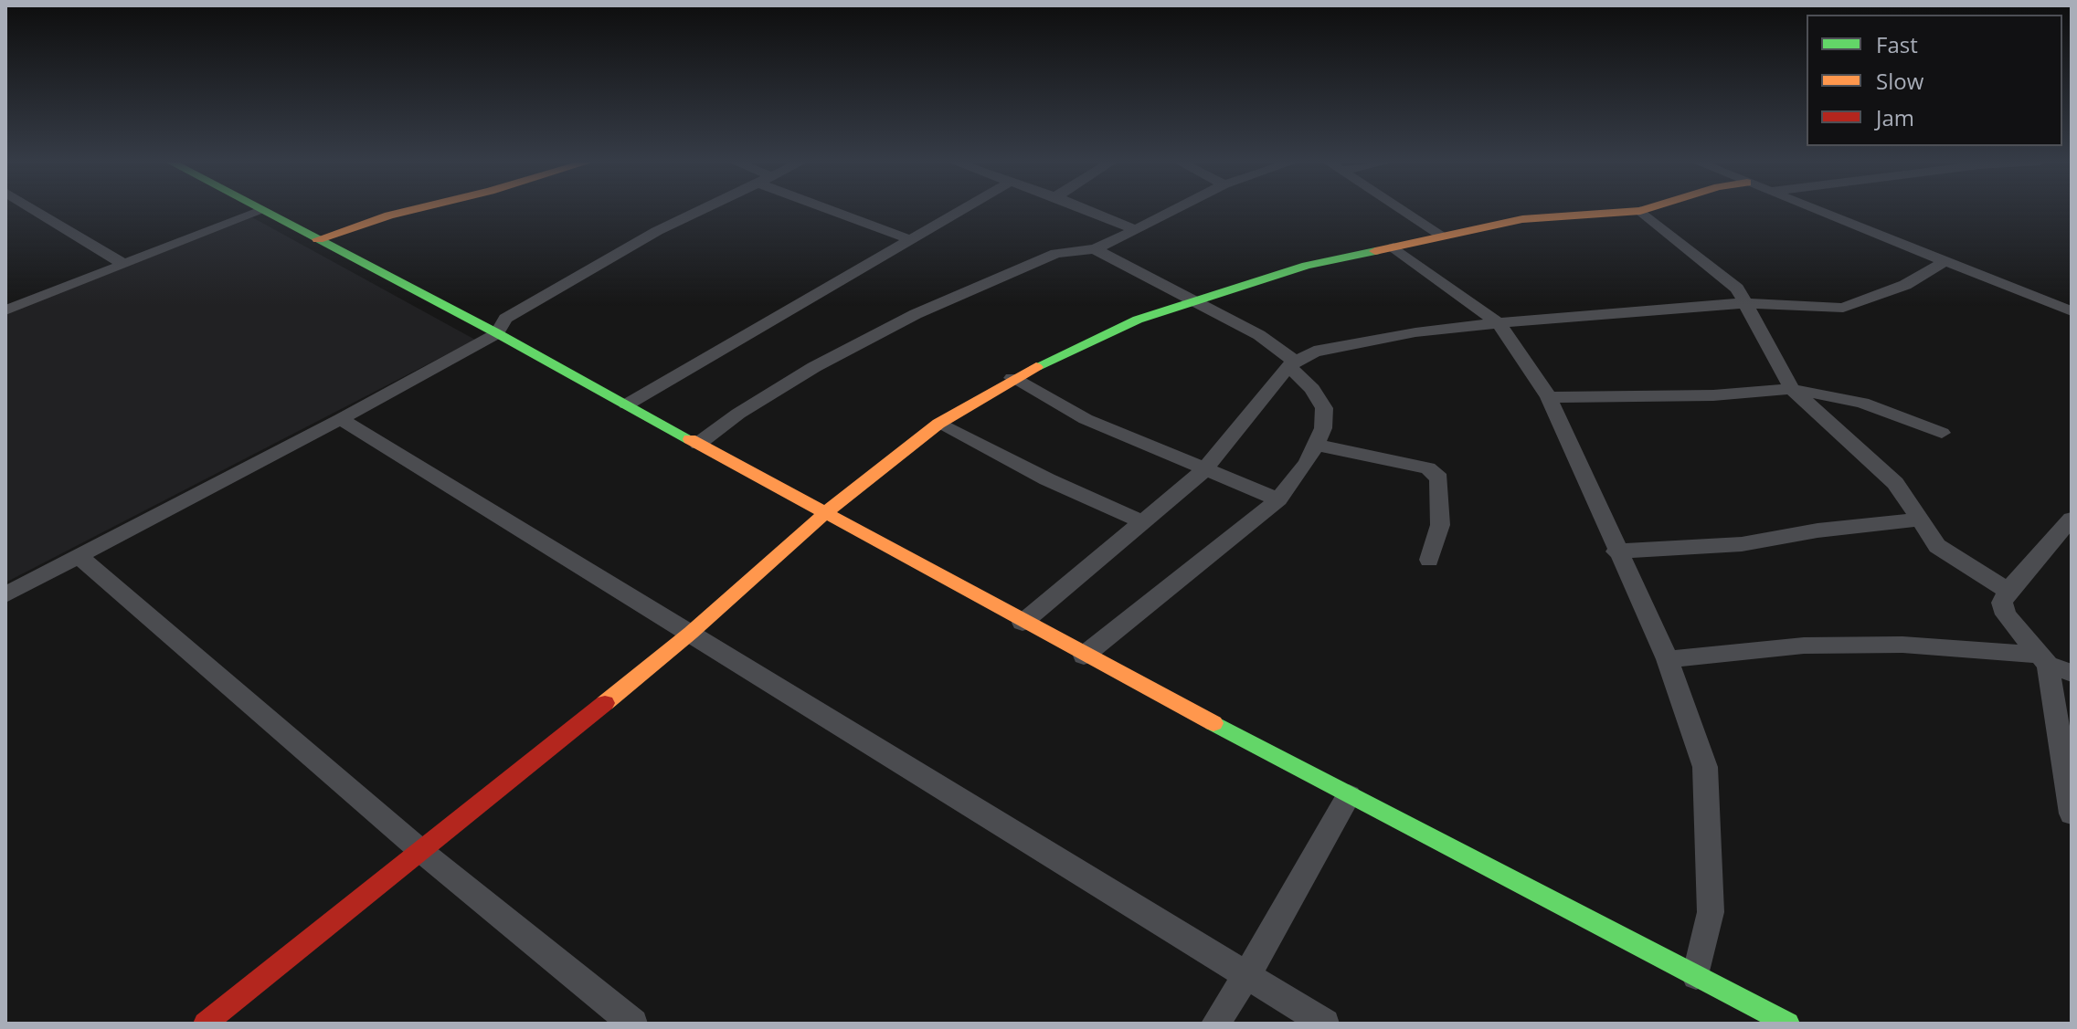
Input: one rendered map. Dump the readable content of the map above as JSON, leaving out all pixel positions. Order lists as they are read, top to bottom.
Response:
{
  "legend": ["Fast", "Slow", "Jam"]
}
